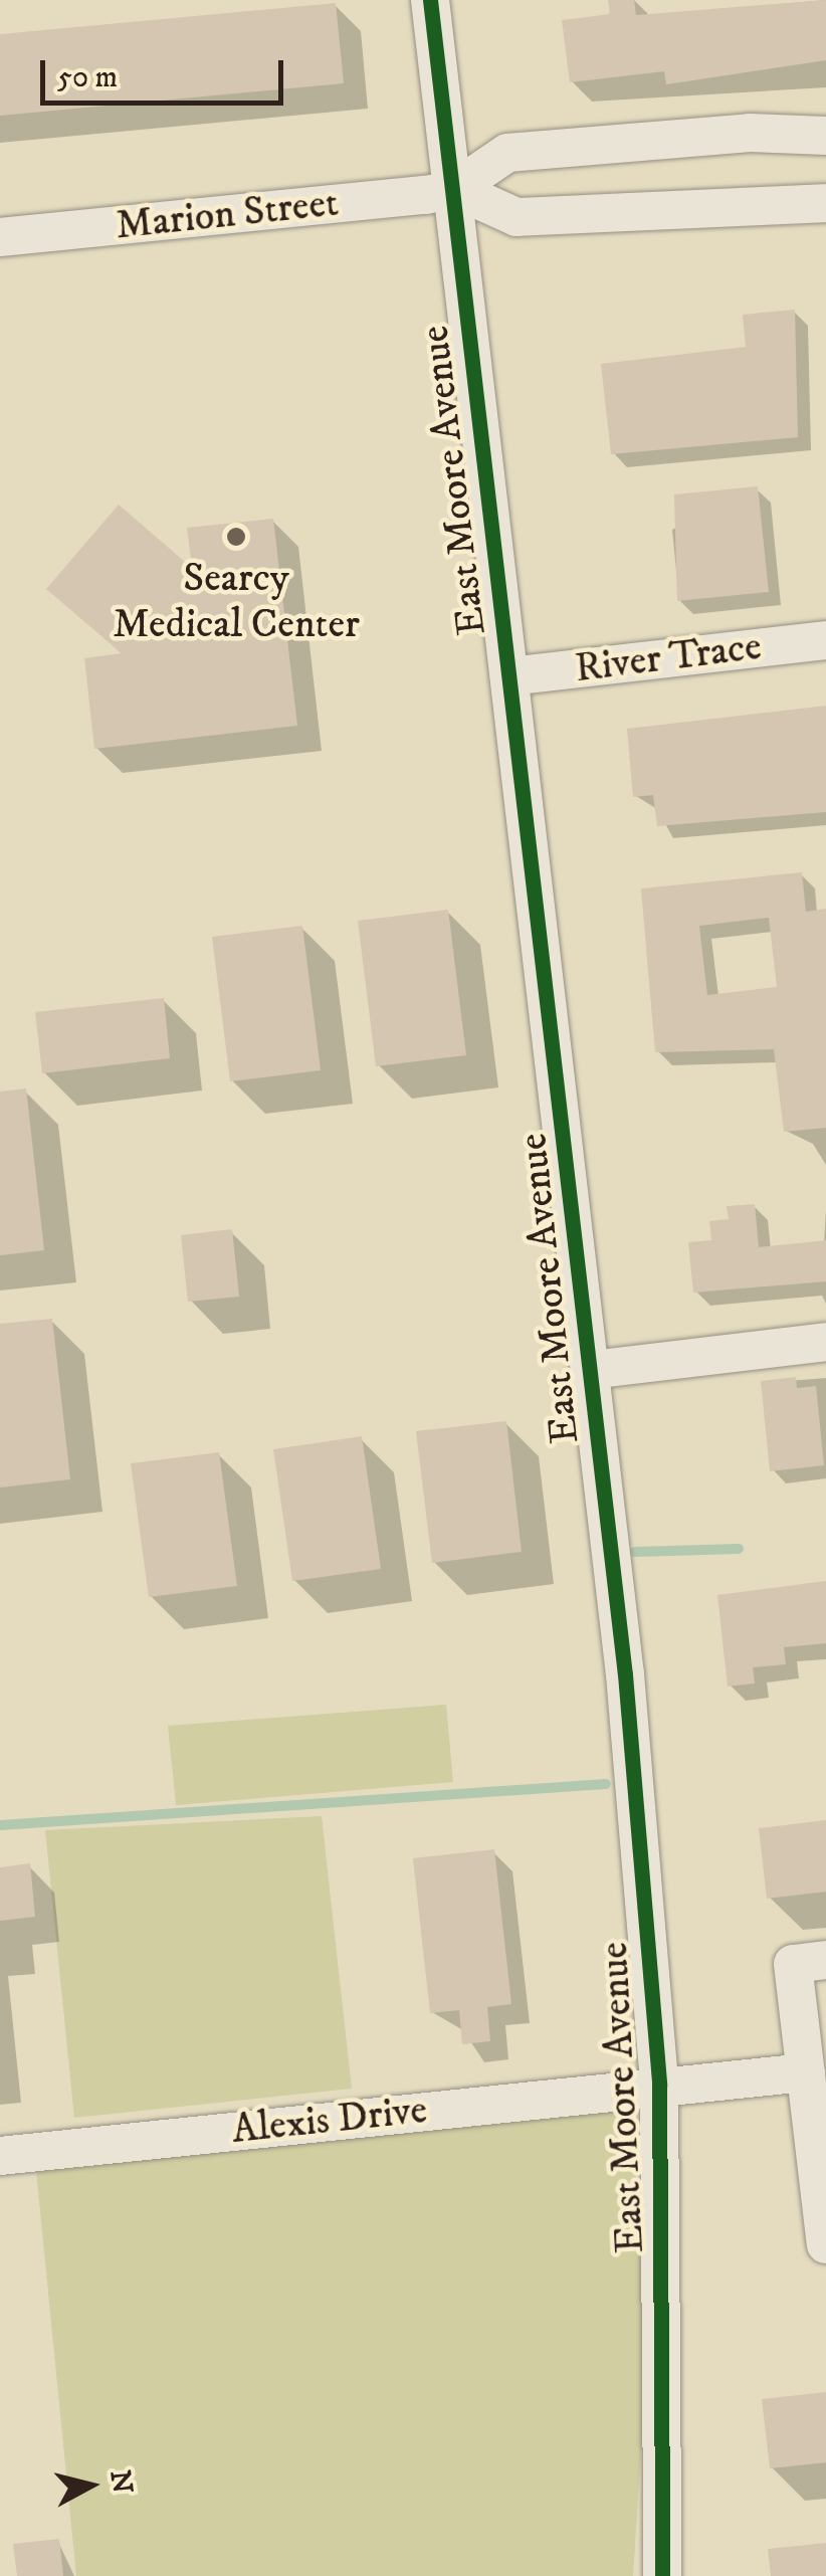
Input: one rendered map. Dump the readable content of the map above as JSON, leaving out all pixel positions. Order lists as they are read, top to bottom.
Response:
{
  "streets": {
    "street": [
      "Marion Street",
      "East Moore Avenue",
      "River Trace",
      "Alexis Drive"
    ]
  },
  "crossings": [
    ["Marion Street", "East Moore Avenue"],
    ["East Moore Avenue", "River Trace"],
    ["East Moore Avenue", "Alexis Drive"]
  ],
  "places": ["Searcy Medical Center"],
  "scale_bar": "50 m",
  "north": "right"
}
